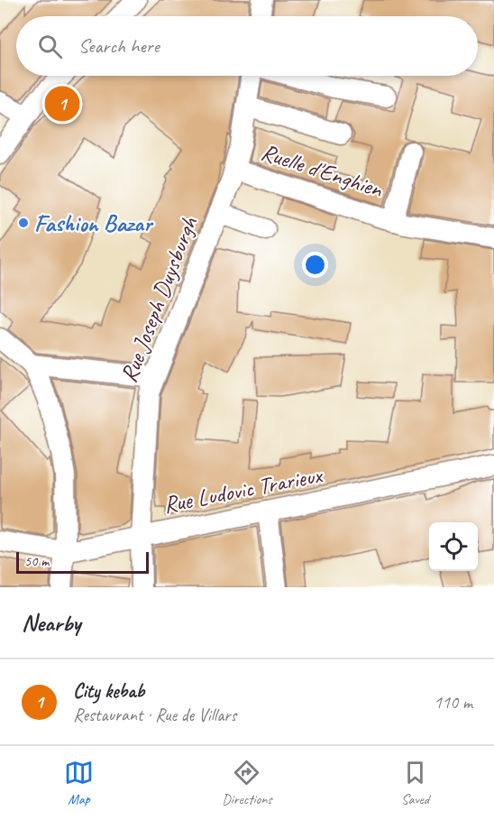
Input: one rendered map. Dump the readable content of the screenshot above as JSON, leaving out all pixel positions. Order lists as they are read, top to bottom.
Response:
{
  "streets": {
    "street": ["Ruelle d'Enghien", "Rue Joseph Duysburgh", "Rue Ludovic Trarieux"]
  },
  "crossings": [
    ["Ruelle d'Enghien", "Rue Joseph Duysburgh"],
    ["Rue Joseph Duysburgh", "Rue Ludovic Trarieux"]
  ],
  "places": ["Fashion Bazar"],
  "scale_bar": "50 m",
  "page": {
    "search": "Search here",
    "pins": "1",
    "scale": "50 m",
    "heading": "Nearby",
    "list": [
      {
        "mark": "1",
        "name": "City kebab",
        "note": "Restaurant · Rue de Villars",
        "value": "110 m"
      }
    ],
    "nav": ["Map", "Directions", "Saved"]
  }
}
